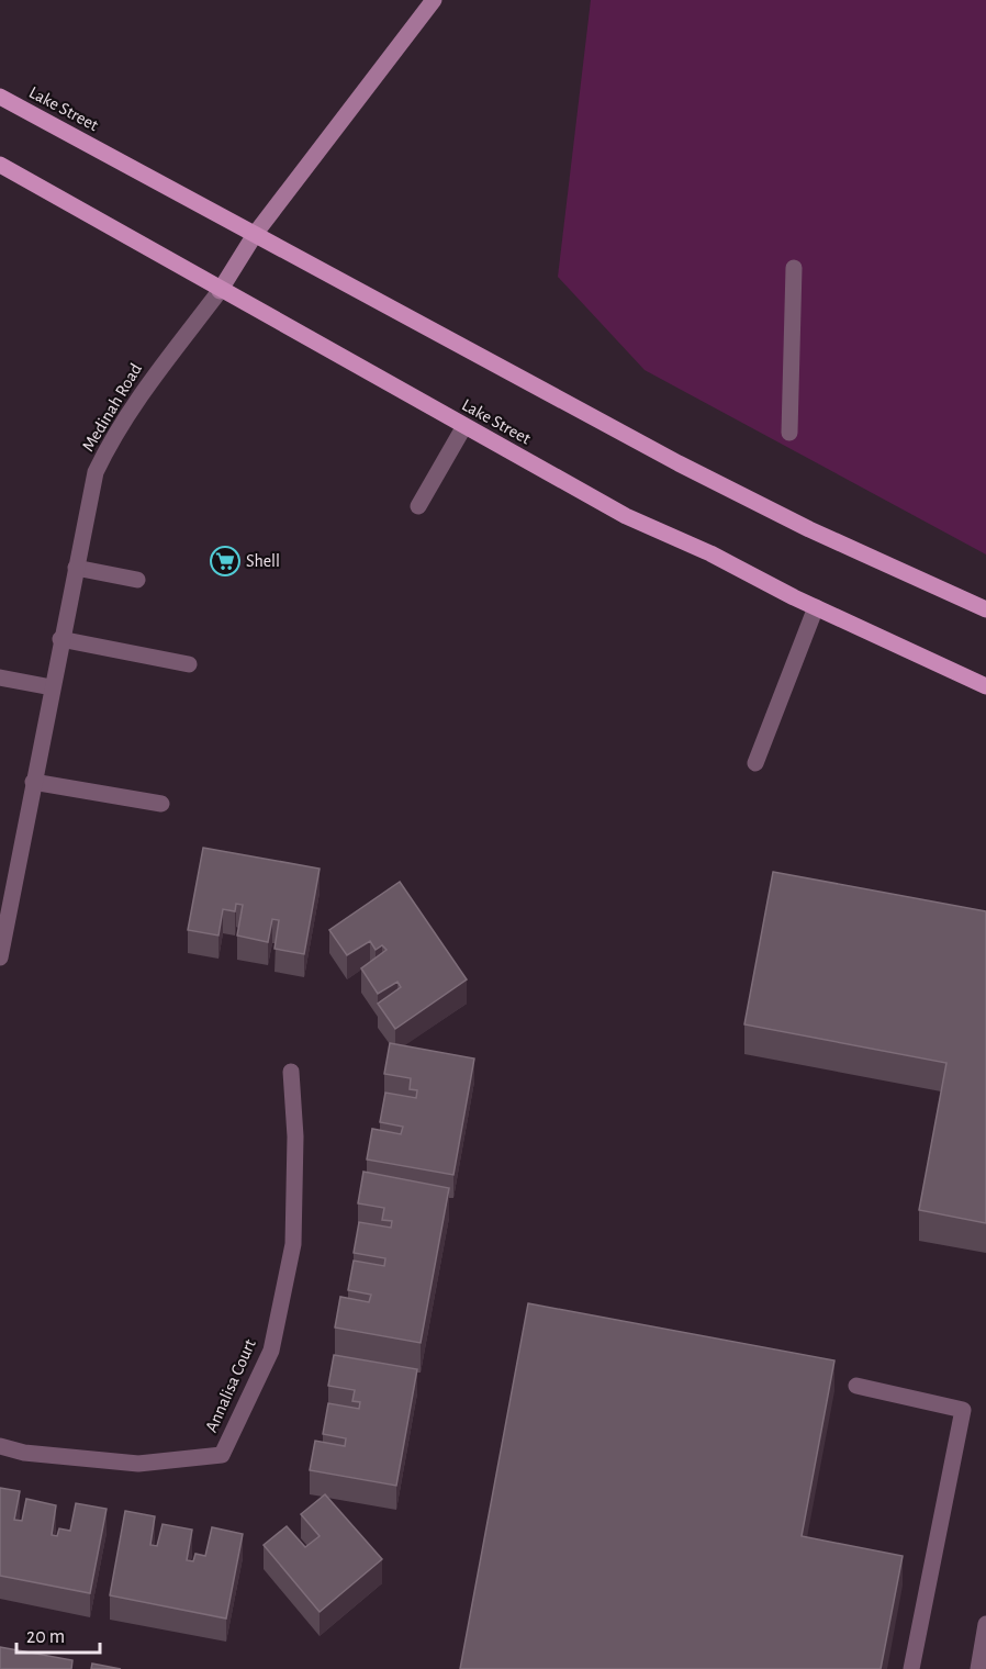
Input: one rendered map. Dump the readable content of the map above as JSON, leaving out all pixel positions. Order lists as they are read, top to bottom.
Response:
{
  "streets": {
    "main road": ["Lake Street", "Medinah Road"],
    "street": ["Annalisa Court"]
  },
  "crossings": [
    ["Lake Street", "Medinah Road"]
  ],
  "places": {
    "supermarket": ["Shell"]
  },
  "scale_bar": "20 m"
}
